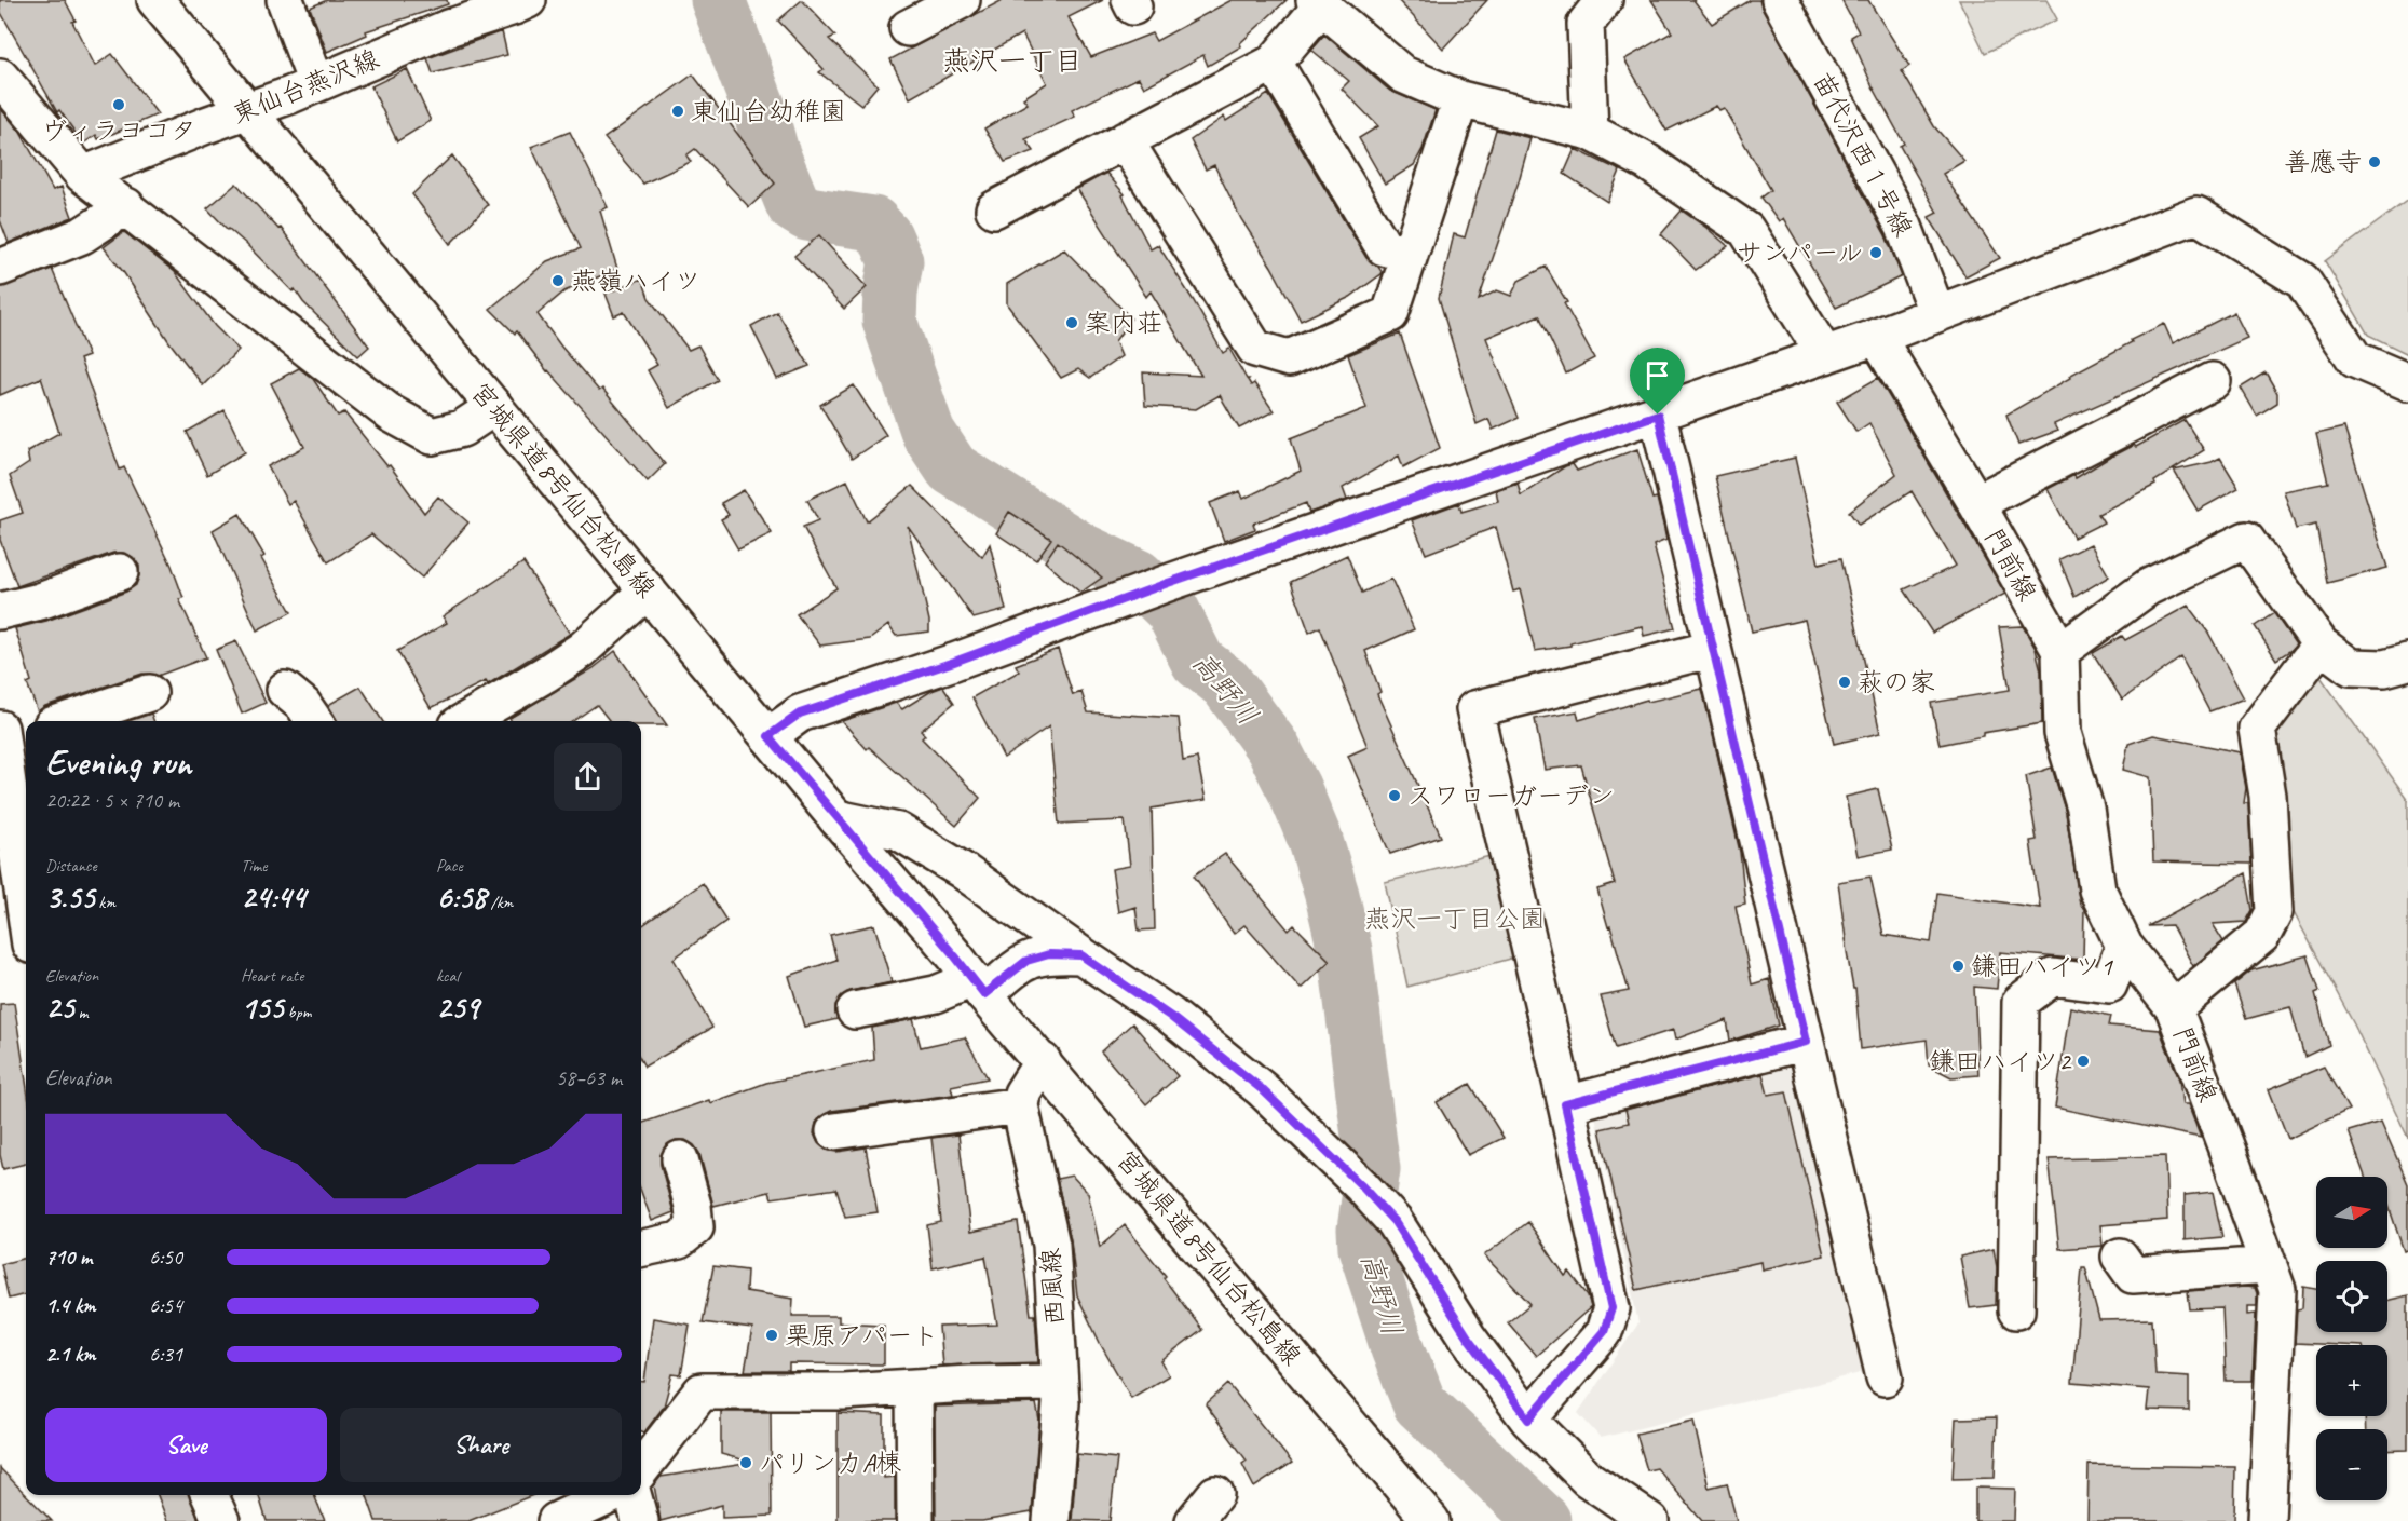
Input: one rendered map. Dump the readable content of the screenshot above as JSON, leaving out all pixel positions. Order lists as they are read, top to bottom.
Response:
{
  "streets": {
    "street": [
      "東仙台燕沢線",
      "苗代沢西１号線",
      "宮城県道8号仙台松島線",
      "門前線",
      "西風線"
    ]
  },
  "crossings": [
    ["東仙台燕沢線", "宮城県道8号仙台松島線"]
  ],
  "districts": ["燕沢一丁目"],
  "water": ["高野川"],
  "parks": ["燕沢一丁目公園"],
  "places": [
    "ヴィラヨコタ",
    "東仙台幼稚園",
    "善應寺",
    "サンパール",
    "燕嶺ハイツ",
    "案内荘",
    "萩の家",
    "スワローガーデン",
    "鎌田ハイツ1",
    "鎌田ハイツ2",
    "栗原アパート",
    "パリンカA棟"
  ],
  "north": "right",
  "page": {
    "heading": ["Evening run", "20:22 · 5 × 710 m"],
    "stats": [
      ["Distance", "3.55 km"],
      ["Time", "24:44"],
      ["Pace", "6:58 /km"],
      ["Elevation", "25 m"],
      ["Heart rate", "155 bpm"],
      ["kcal", "259"]
    ],
    "chart": ["Elevation", "58–63 m"],
    "map_buttons": ["+", "−"],
    "list": [
      {
        "name": "710 m",
        "note": "6:50"
      },
      {
        "name": "1.4 km",
        "note": "6:54"
      },
      {
        "name": "2.1 km",
        "note": "6:31"
      }
    ],
    "buttons": ["Save", "Share"]
  }
}
